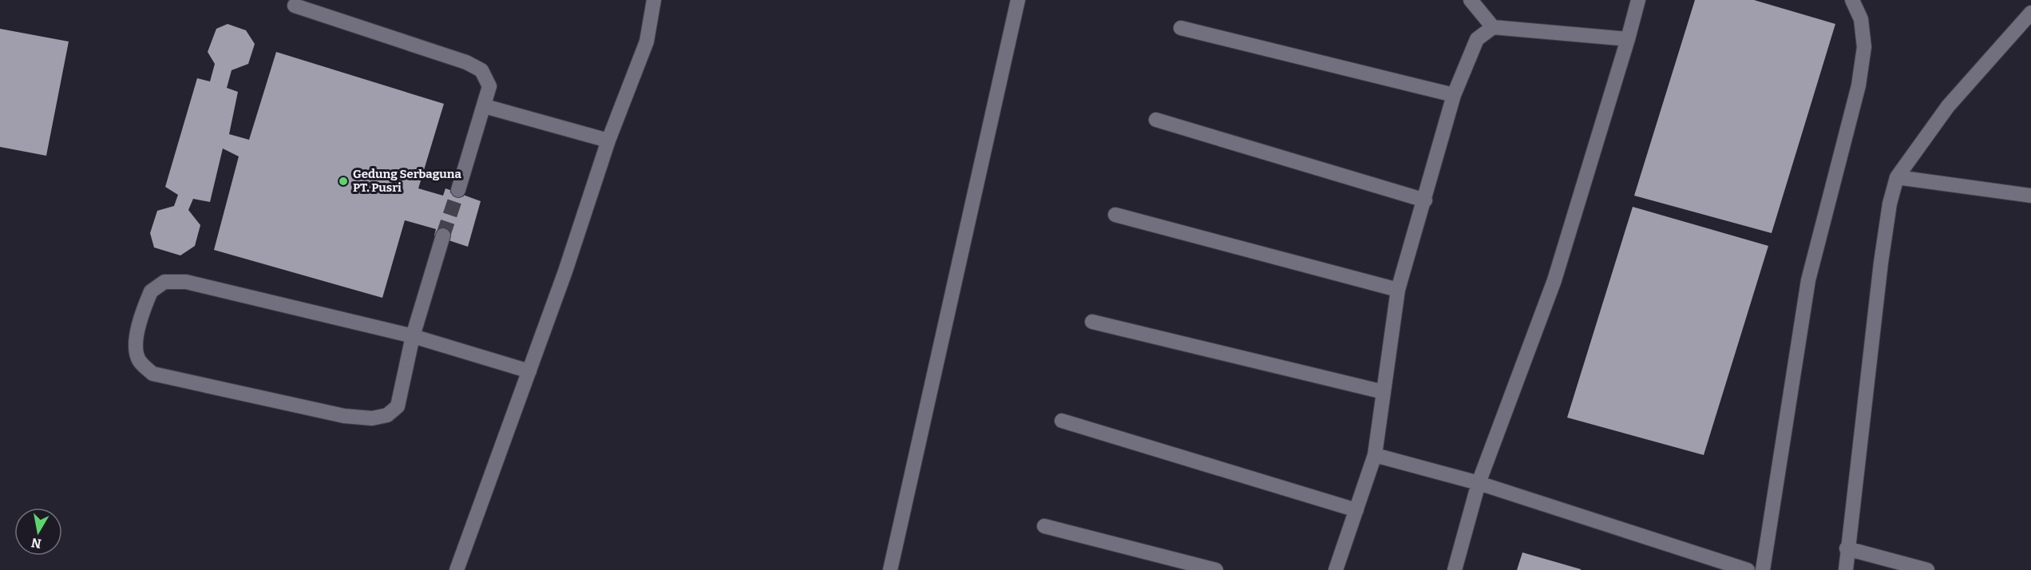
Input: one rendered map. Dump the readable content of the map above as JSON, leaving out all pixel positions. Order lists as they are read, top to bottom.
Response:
{
  "places": ["Gedung Serbaguna PT. Pusri"],
  "north": "bottom"
}
